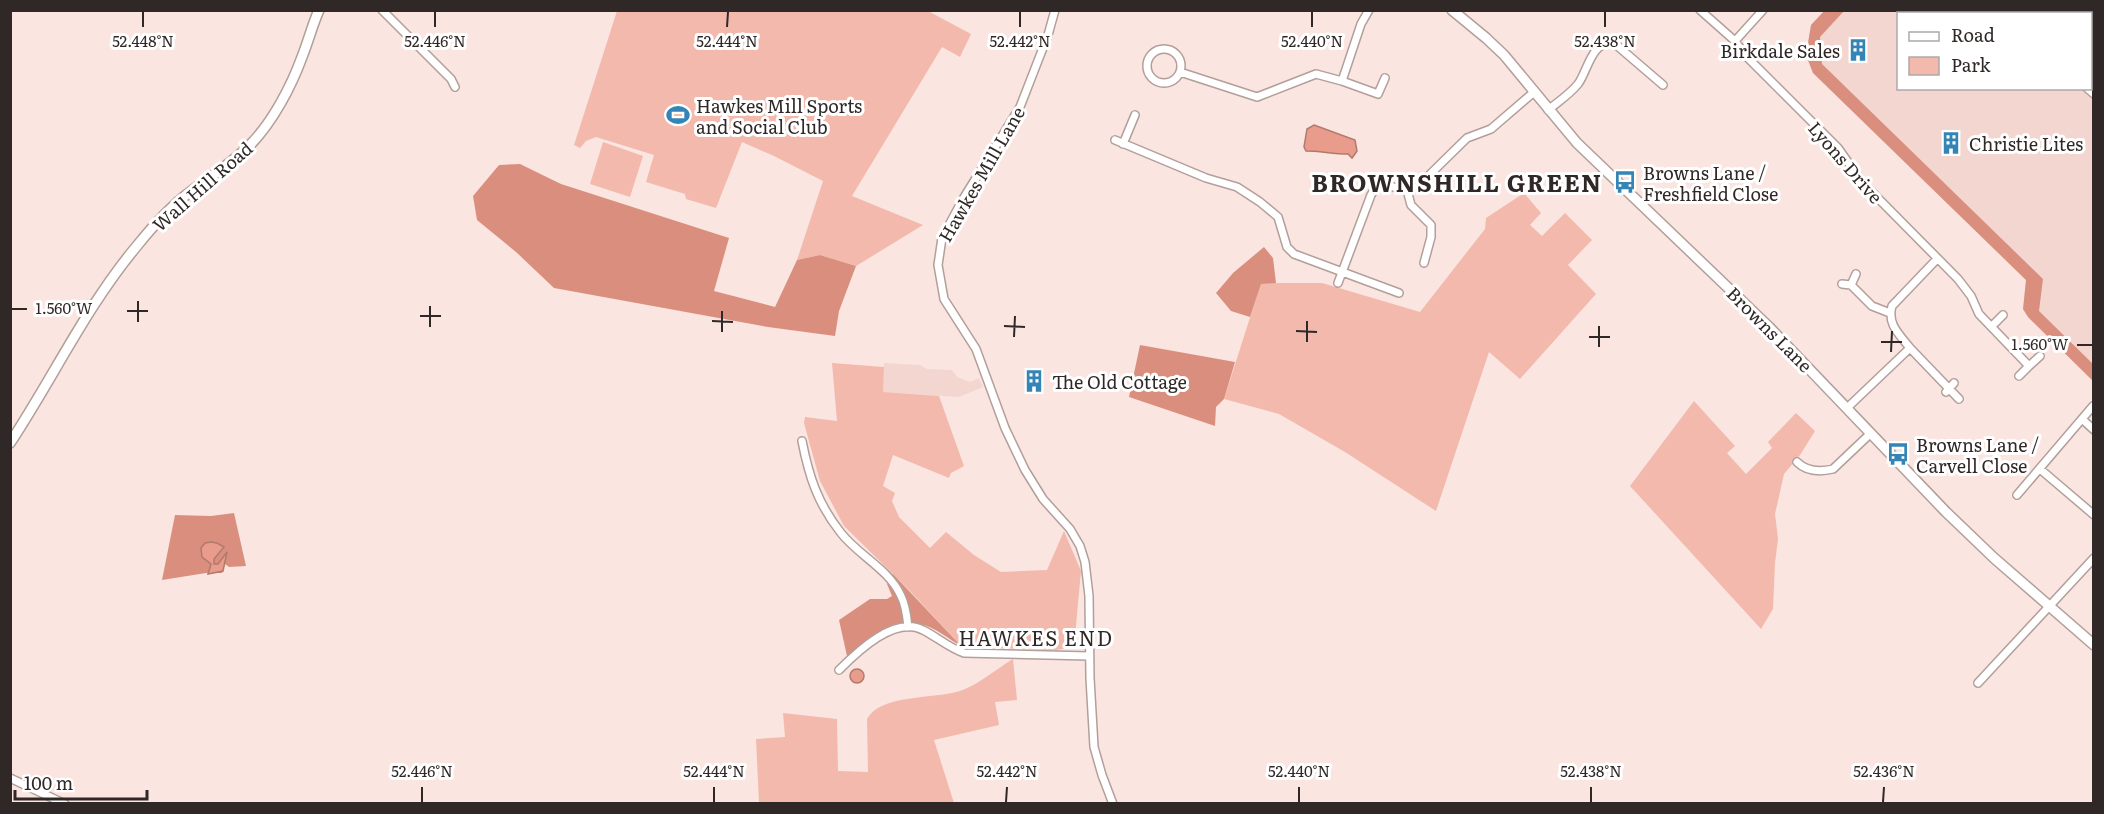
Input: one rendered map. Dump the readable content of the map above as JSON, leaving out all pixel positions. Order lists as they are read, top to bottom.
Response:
{
  "streets": {
    "street": [
      "Lyons Drive",
      "Hawkes Mill Lane",
      "Wall Hill Road",
      "Browns Lane"
    ]
  },
  "districts": ["BROWNSHILL GREEN", "HAWKES END"],
  "places": {
    "building": ["Birkdale Sales", "Christie Lites", "The Old Cottage"],
    "sports": ["Hawkes Mill Sports and Social Club"],
    "bus stop": ["Browns Lane / Freshfield Close", "Browns Lane / Carvell Close"]
  },
  "legend": ["Road", "Park"],
  "scale_bar": "100 m",
  "coordinates": [
    "52.448°N",
    "52.446°N",
    "52.444°N",
    "52.442°N",
    "52.440°N",
    "52.438°N",
    "1.560°W",
    "52.436°N"
  ]
}
